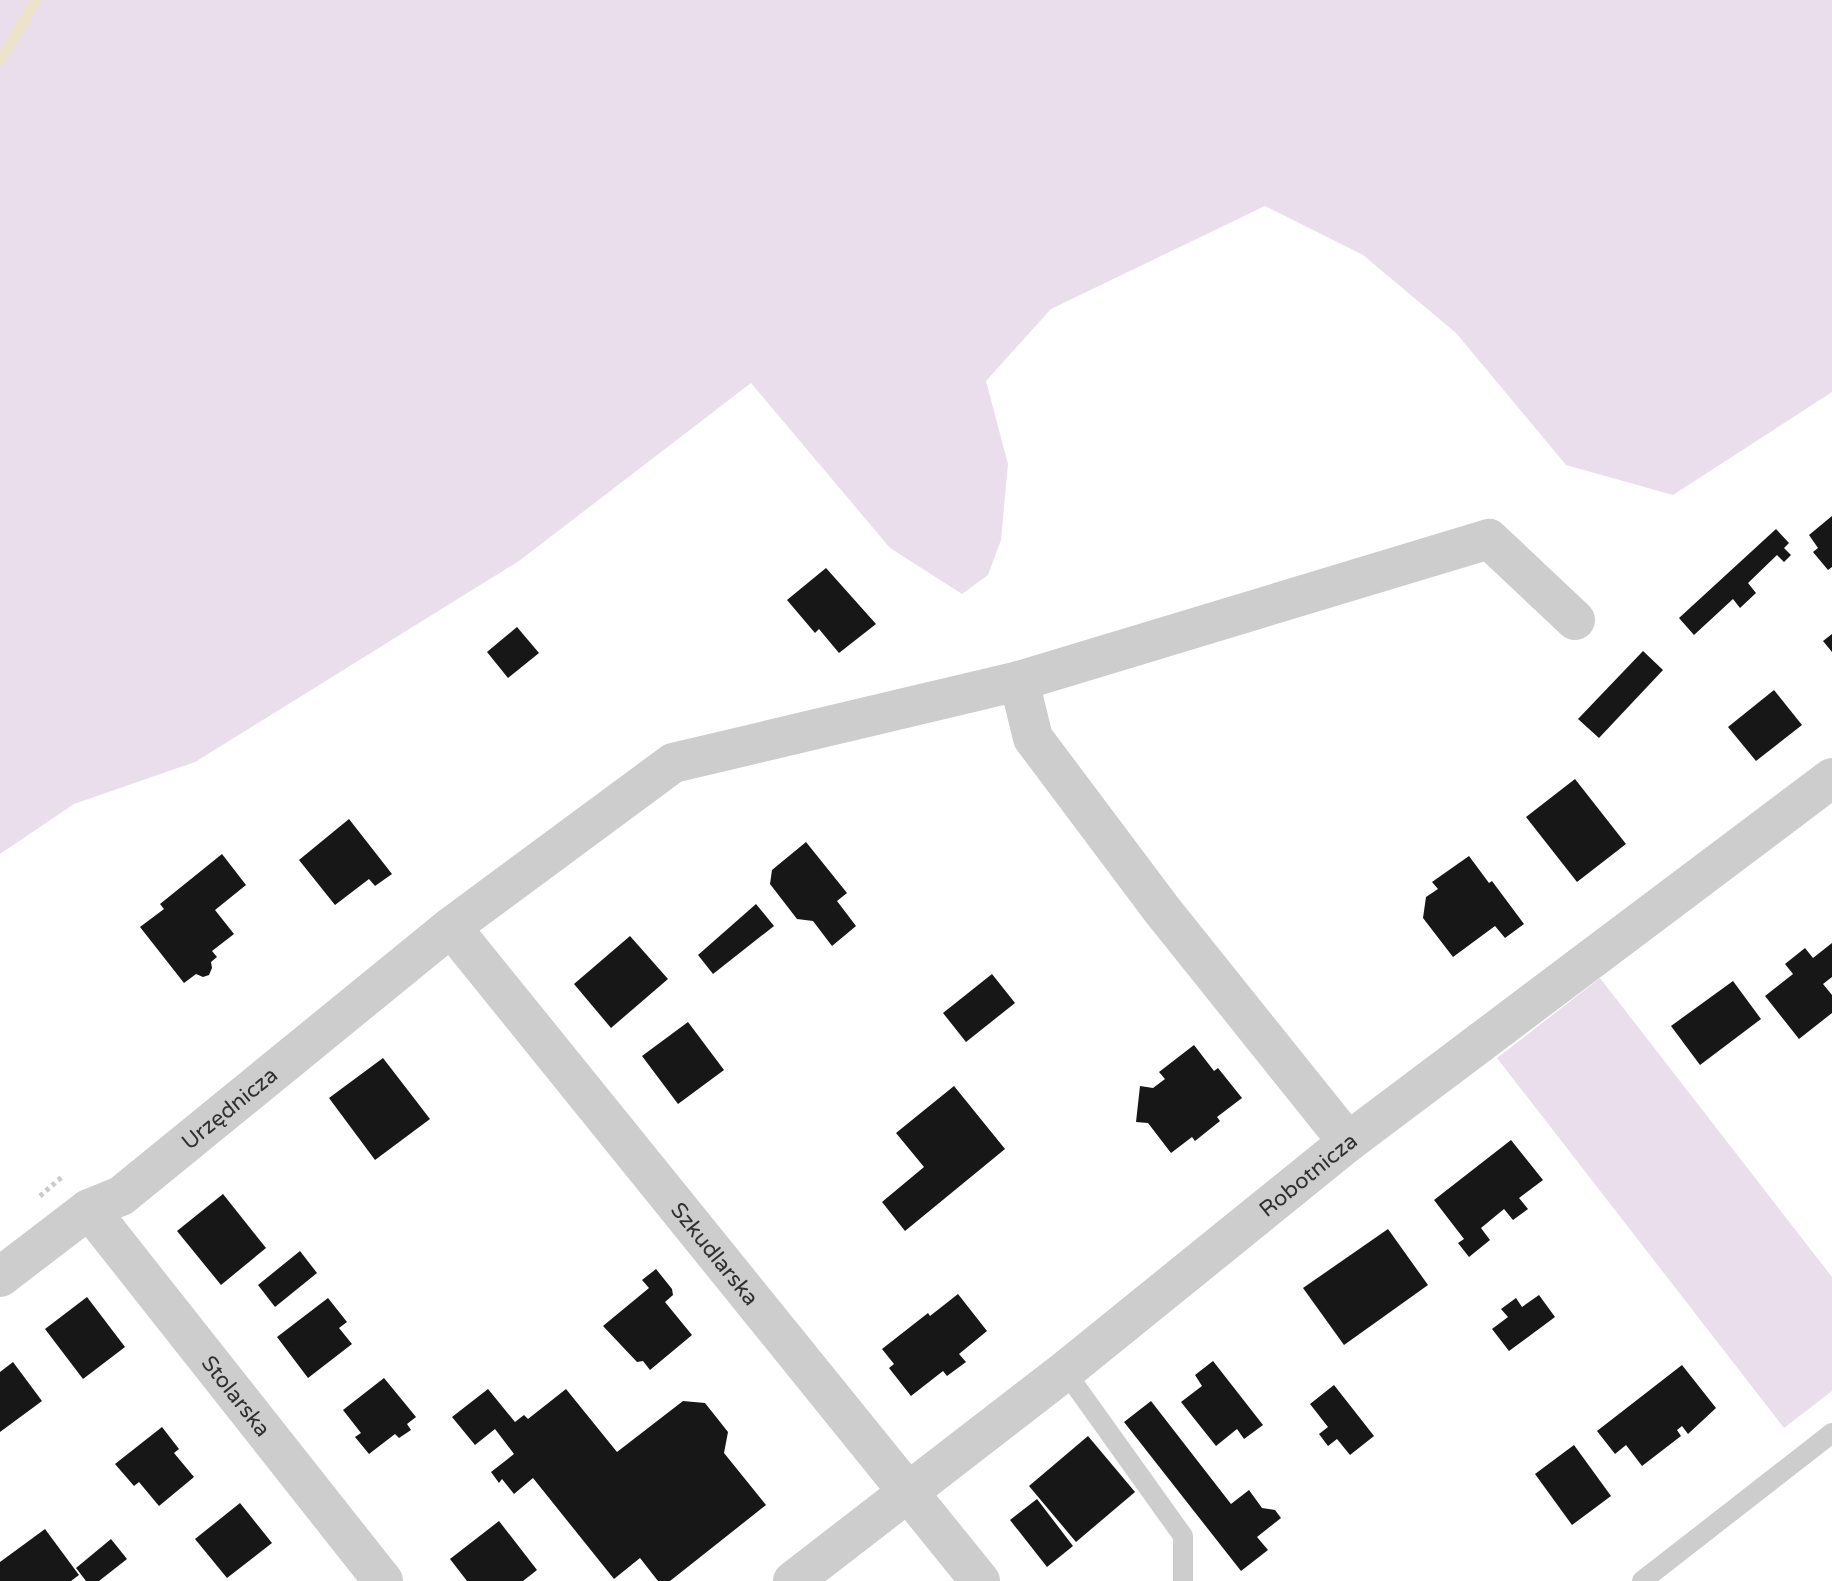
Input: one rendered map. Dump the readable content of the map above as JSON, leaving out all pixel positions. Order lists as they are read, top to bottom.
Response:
{
  "streets": {
    "street": [
      "Urzędnicza",
      "Robotnicza",
      "Szkudlarska",
      "Stolarska"
    ]
  },
  "crossings": [
    ["Urzędnicza", "Szkudlarska"],
    ["Urzędnicza", "Stolarska"],
    ["Robotnicza", "Szkudlarska"]
  ]
}
